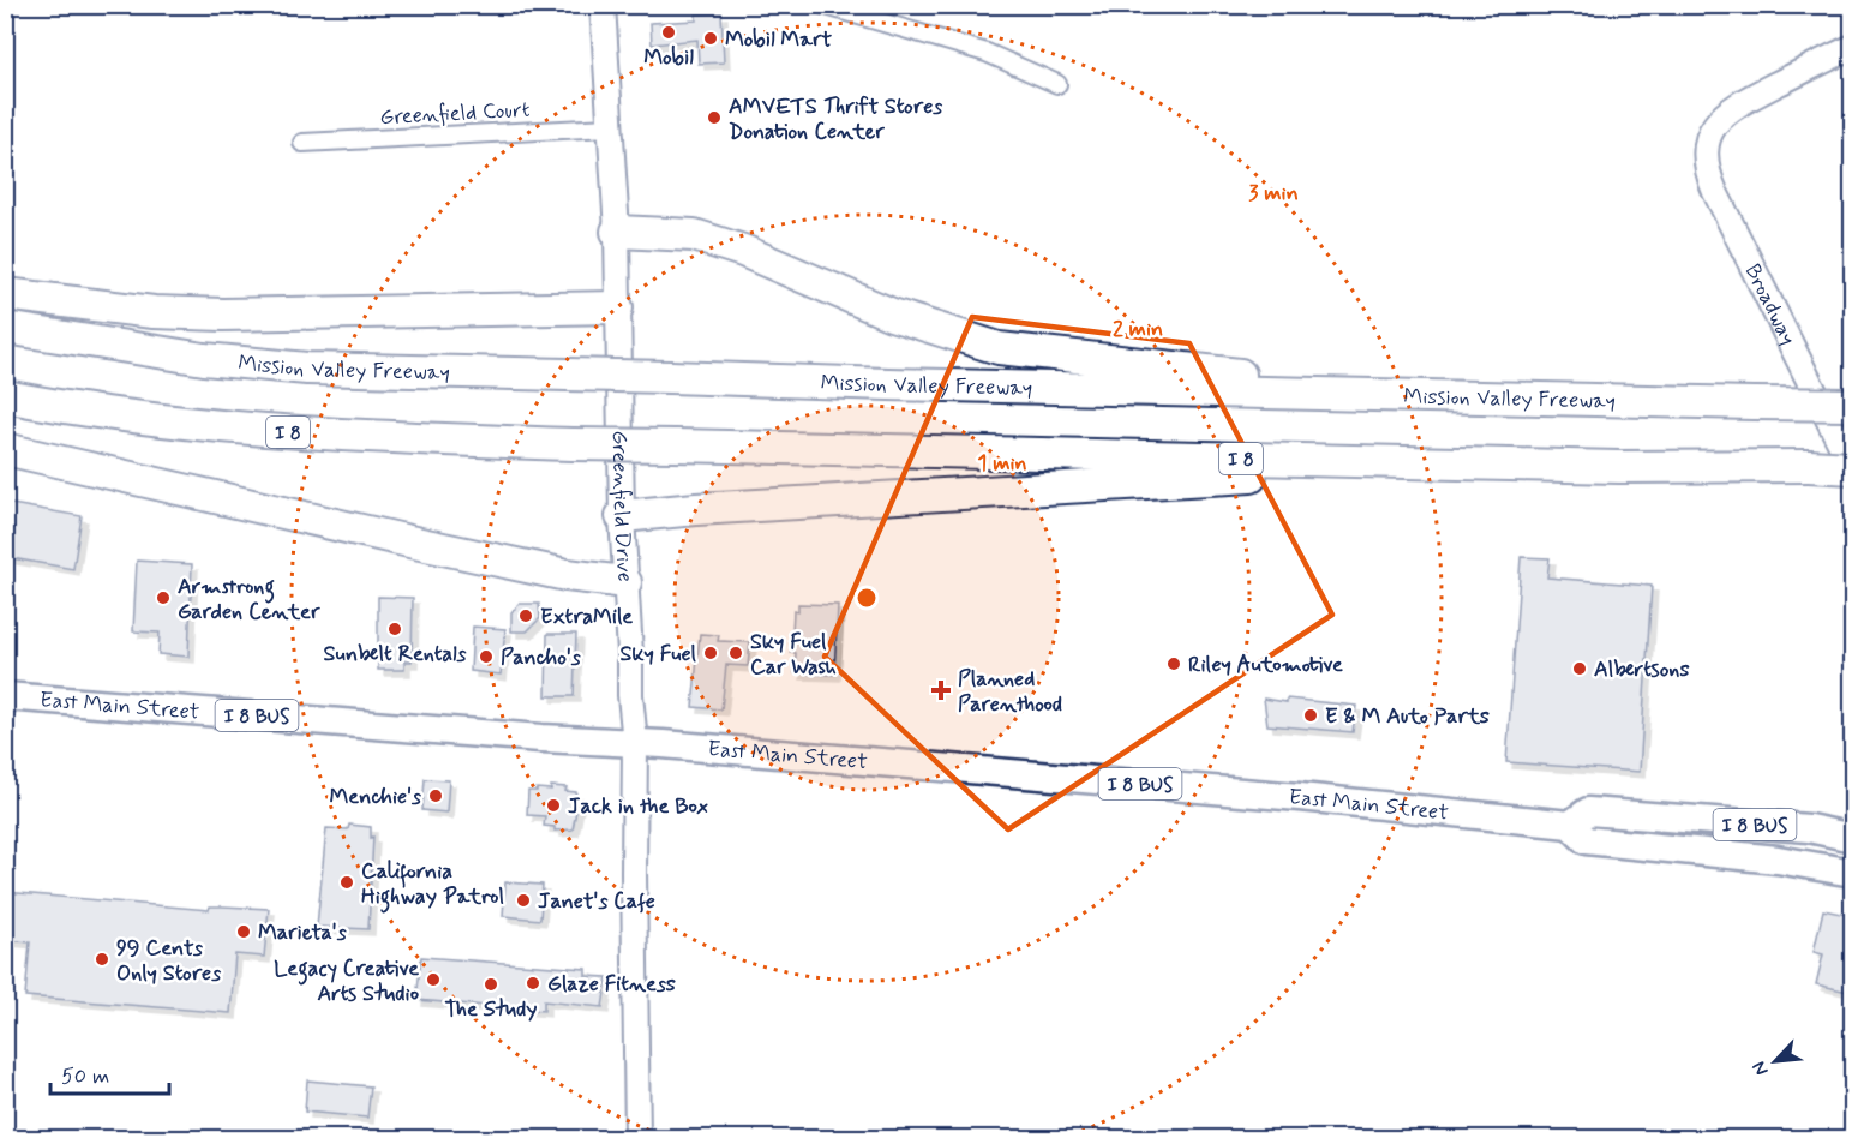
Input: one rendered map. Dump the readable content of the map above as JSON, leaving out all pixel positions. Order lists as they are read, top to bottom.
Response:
{
  "streets": {
    "highway": ["Mission Valley Freeway", "I 8"],
    "main road": [
      "Broadway",
      "Greenfield Drive",
      "East Main Street",
      "I 8 BUS"
    ],
    "street": ["Greenfield Court"]
  },
  "crossings": [
    ["Greenfield Court", "Greenfield Drive"],
    ["Broadway", "I 8"],
    ["Greenfield Drive", "East Main Street"]
  ],
  "places": {
    "other": [
      "Mobil",
      "Mobil Mart",
      "AMVETS Thrift Stores Donation Center",
      "Armstrong Garden Center",
      "ExtraMile",
      "Sunbelt Rentals",
      "Sky Fuel",
      "Sky Fuel Car Wash",
      "Pancho's",
      "Riley Automotive",
      "Albertsons",
      "E & M Auto Parts",
      "Menchie's",
      "Jack in the Box",
      "California Highway Patrol",
      "Janet's Cafe",
      "Marieta's",
      "99 Cents Only Stores",
      "Legacy Creative Arts Studio",
      "Glaze Fitness",
      "The Study"
    ],
    "health": ["Planned Parenthood"]
  },
  "scale_bar": "50 m",
  "north": "bottom left",
  "rings": ["3 min", "2 min", "1 min"]
}
